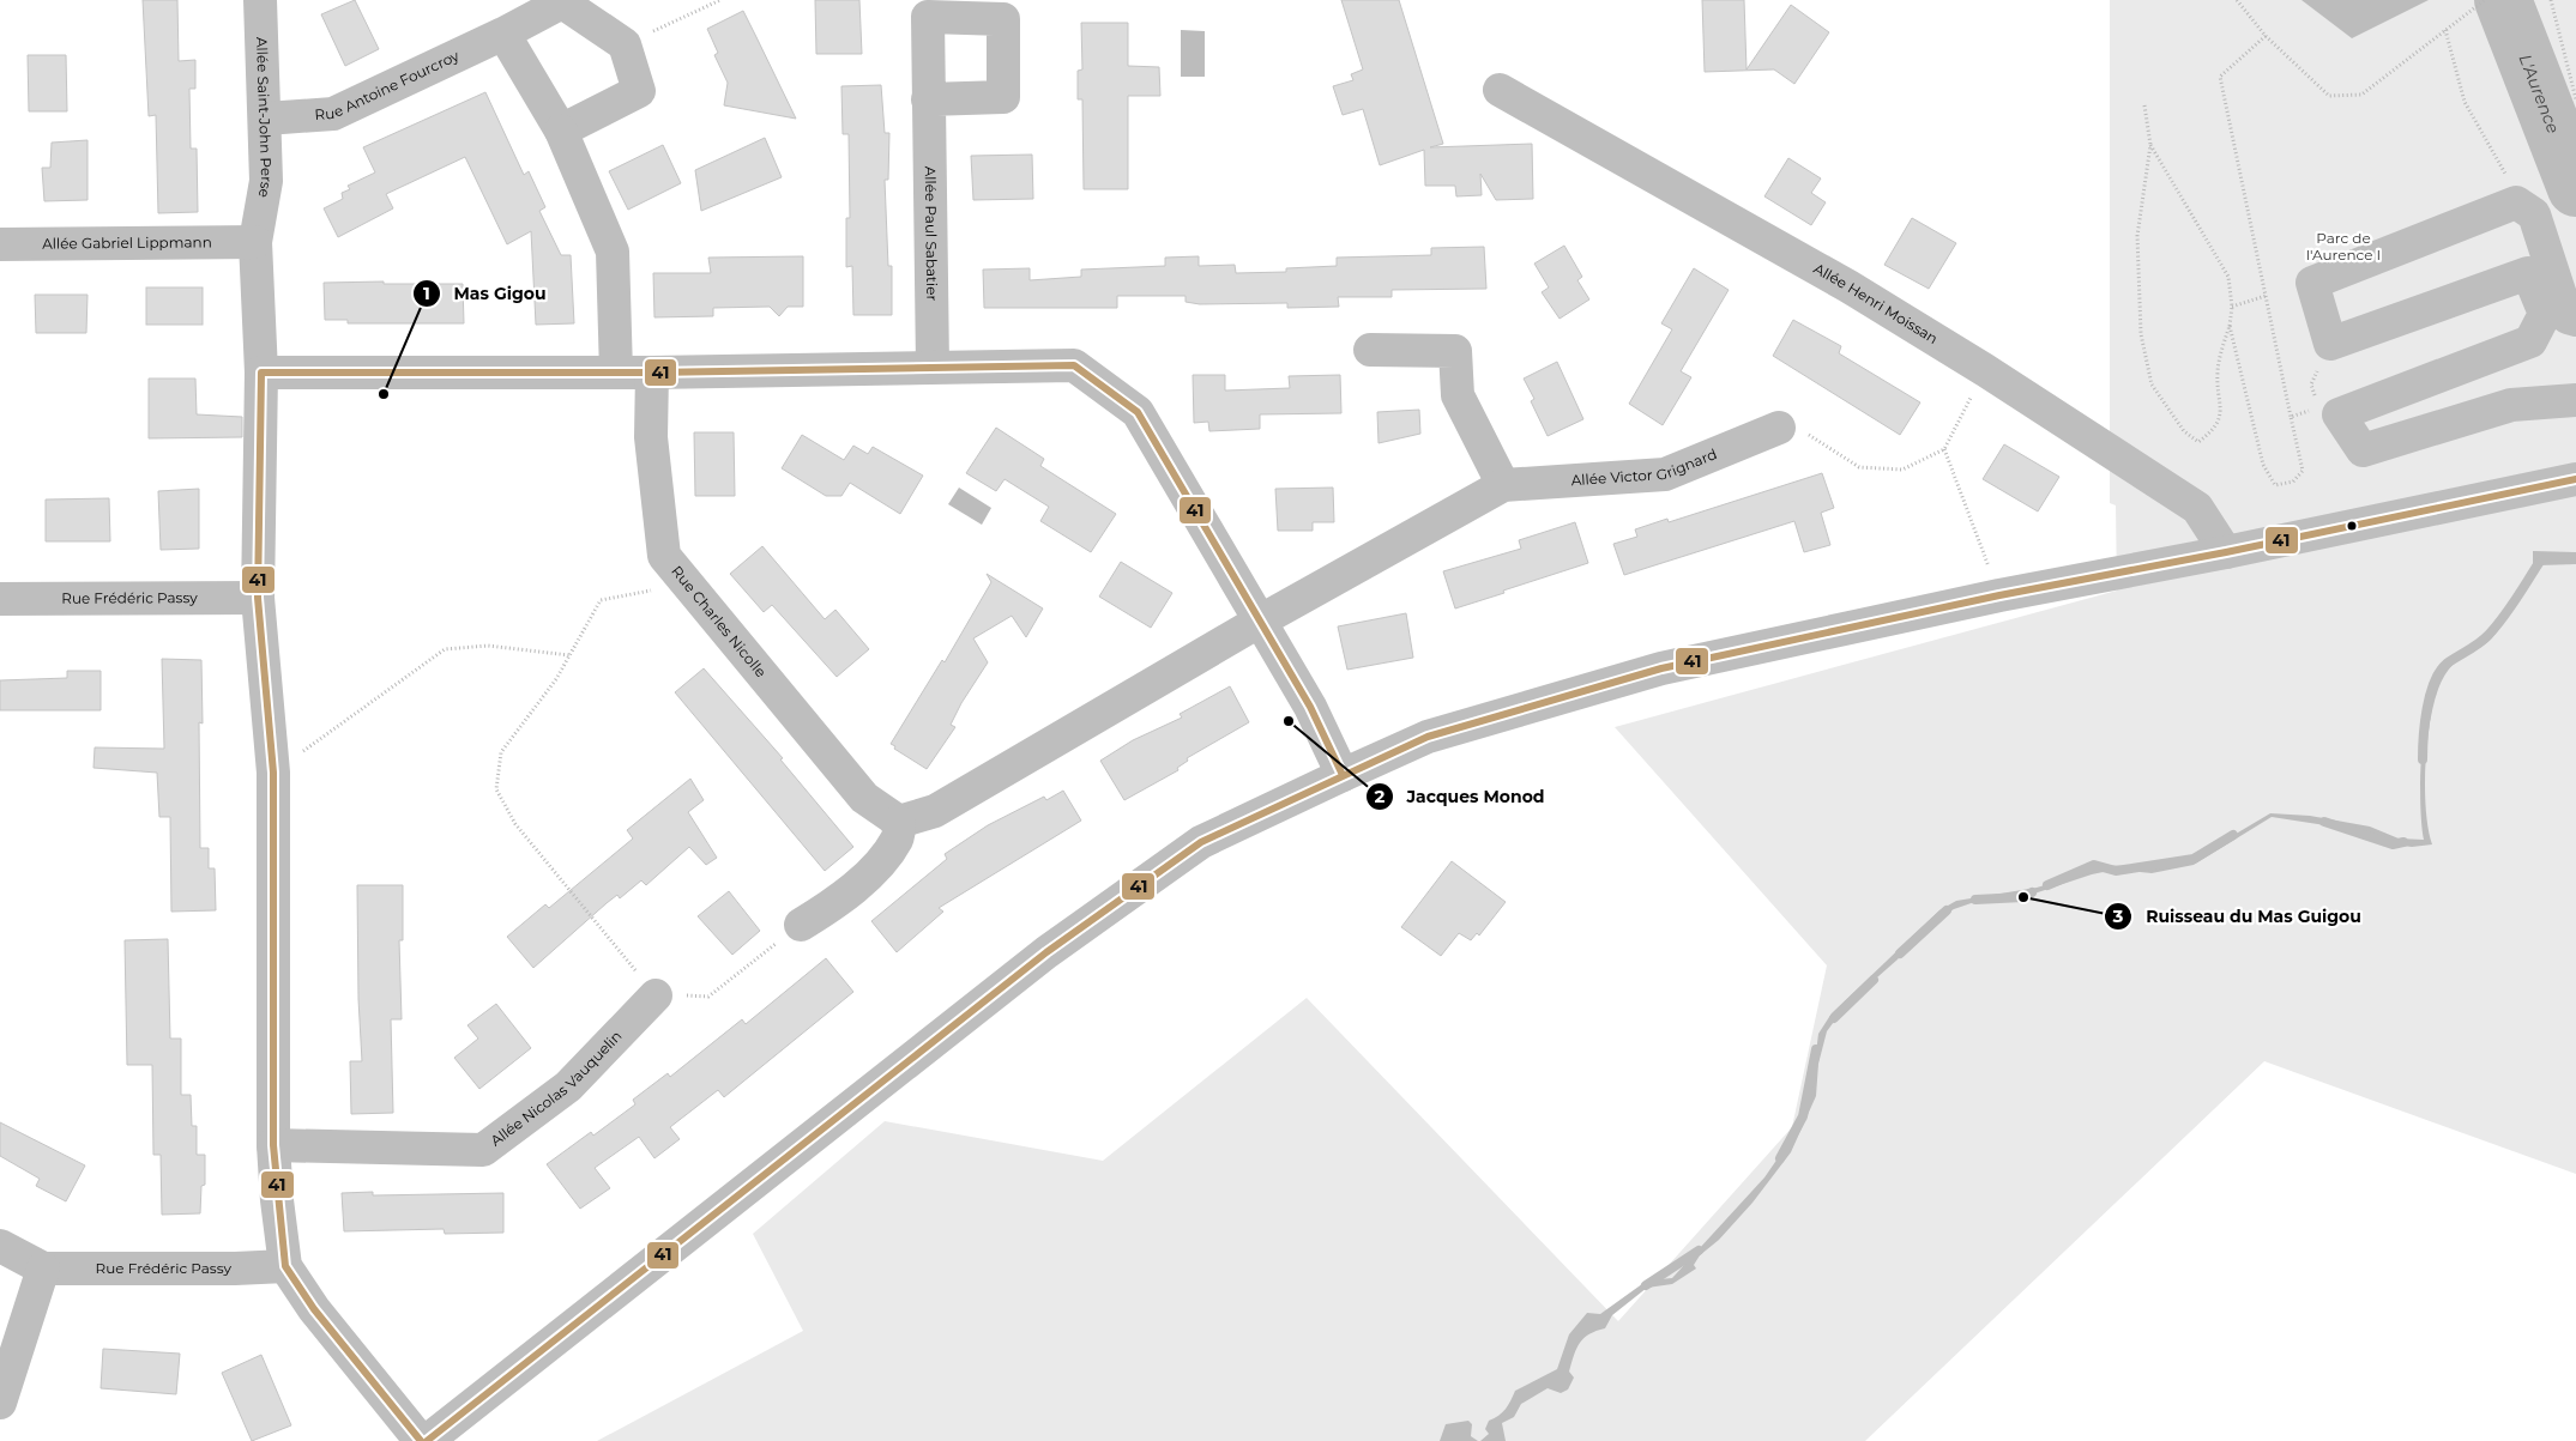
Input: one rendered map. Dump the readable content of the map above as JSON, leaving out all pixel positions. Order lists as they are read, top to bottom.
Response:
{
  "streets": {
    "street": [
      "Rue Antoine Fourcroy",
      "Allée Saint-John Perse",
      "Allée Paul Sabatier",
      "Allée Gabriel Lippmann",
      "Allée Henri Moissan",
      "Allée Victor Grignard",
      "Rue Frédéric Passy",
      "Rue Charles Nicolle",
      "Allée Nicolas Vauquelin"
    ]
  },
  "crossings": [
    ["Rue Antoine Fourcroy", "Allée Saint-John Perse"],
    ["Allée Saint-John Perse", "Allée Gabriel Lippmann"],
    ["Allée Saint-John Perse", "Rue Frédéric Passy"],
    ["Allée Saint-John Perse", "Allée Nicolas Vauquelin"]
  ],
  "water": ["L'Aurence"],
  "parks": ["Parc de l'Aurence I"],
  "places": ["Mas Gigou", "Jacques Monod", "Ruisseau du Mas Guigou"],
  "lines": ["transit line 41"]
}
